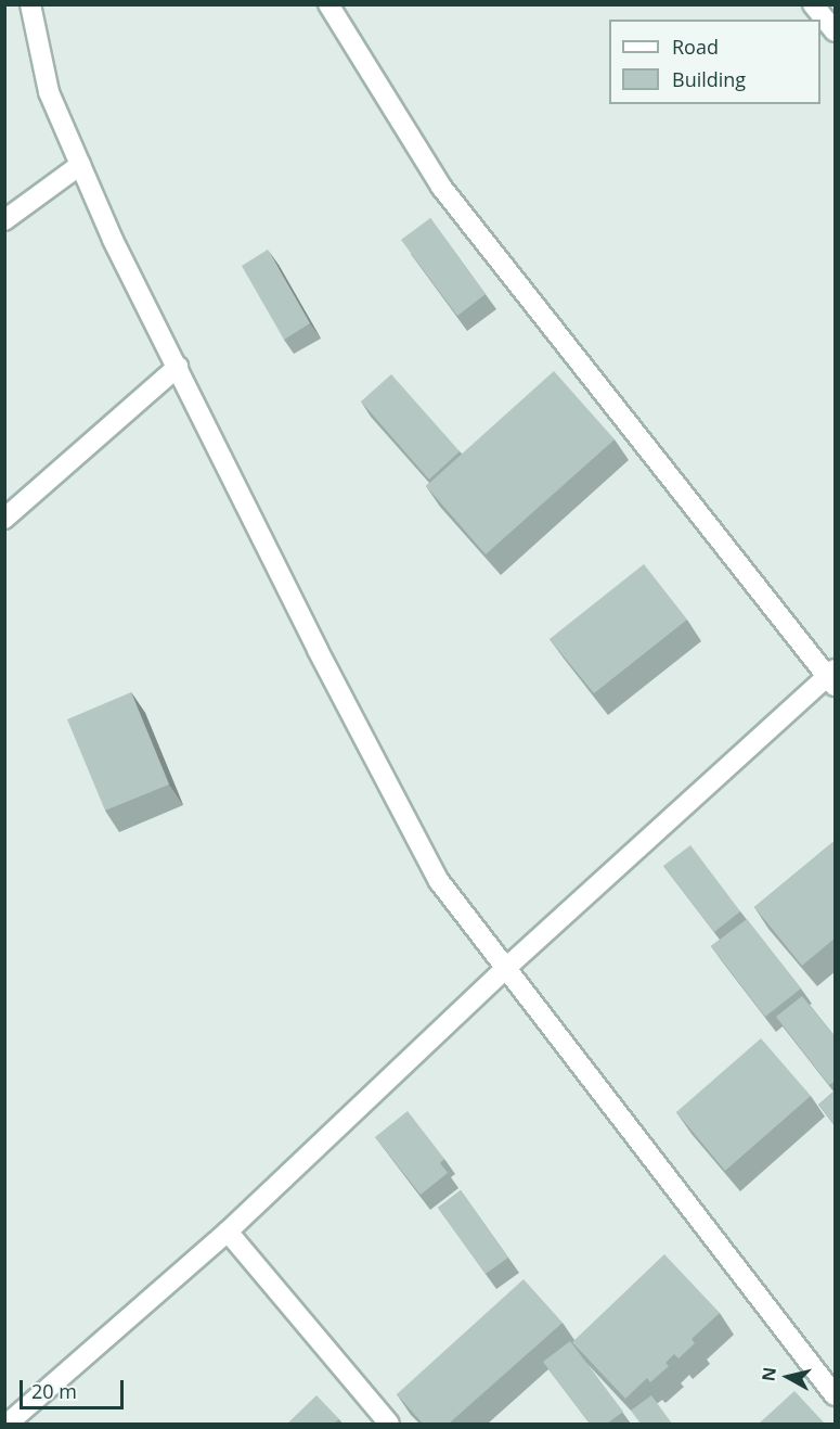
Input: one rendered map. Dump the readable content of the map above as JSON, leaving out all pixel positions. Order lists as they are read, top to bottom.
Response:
{
  "legend": ["Road", "Building"],
  "scale_bar": "20 m",
  "north": "left"
}
